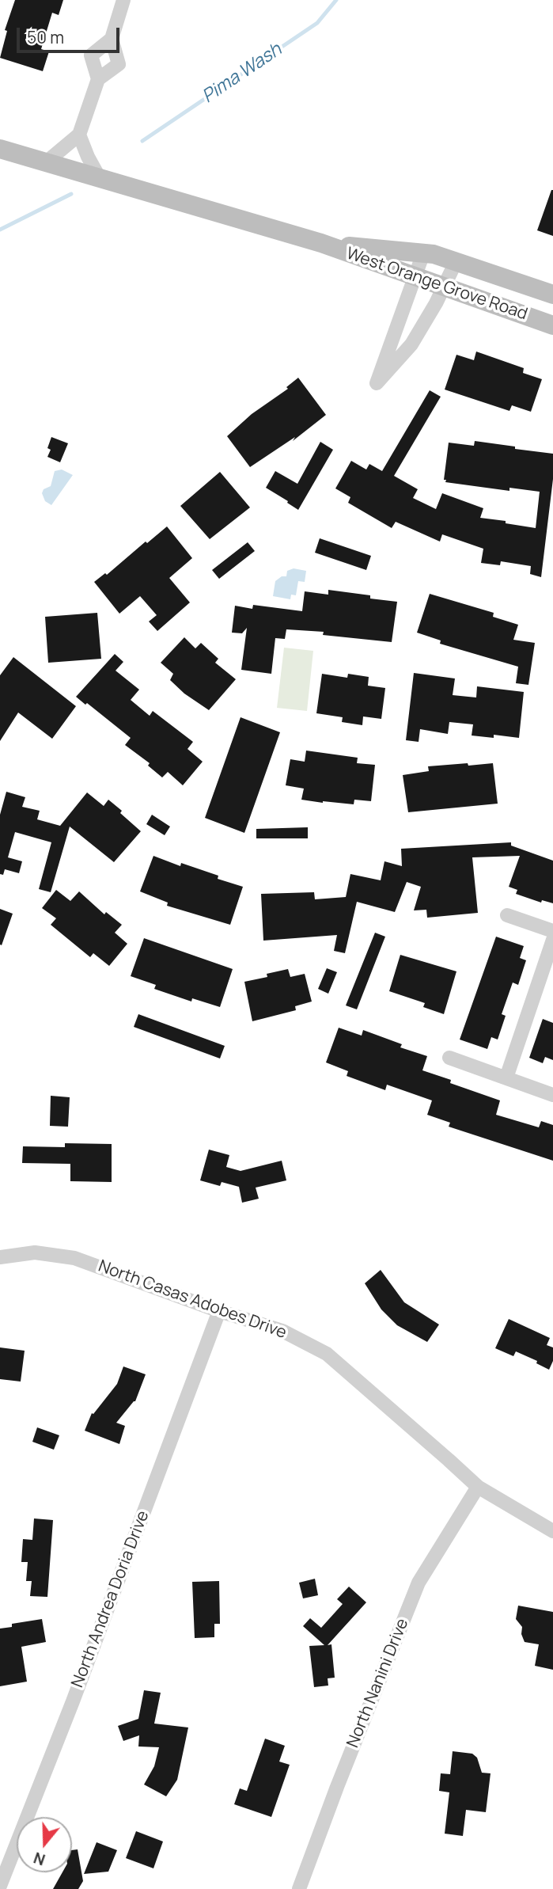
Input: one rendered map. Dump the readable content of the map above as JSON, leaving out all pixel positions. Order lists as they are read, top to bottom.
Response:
{
  "streets": {
    "main road": ["West Orange Grove Road"],
    "street": ["North Casas Adobes Drive", "North Andrea Doria Drive", "North Nanini Drive"]
  },
  "crossings": [
    ["North Casas Adobes Drive", "North Andrea Doria Drive"],
    ["North Casas Adobes Drive", "North Nanini Drive"]
  ],
  "water": ["Pima Wash"],
  "scale_bar": "50 m",
  "north": "bottom"
}
